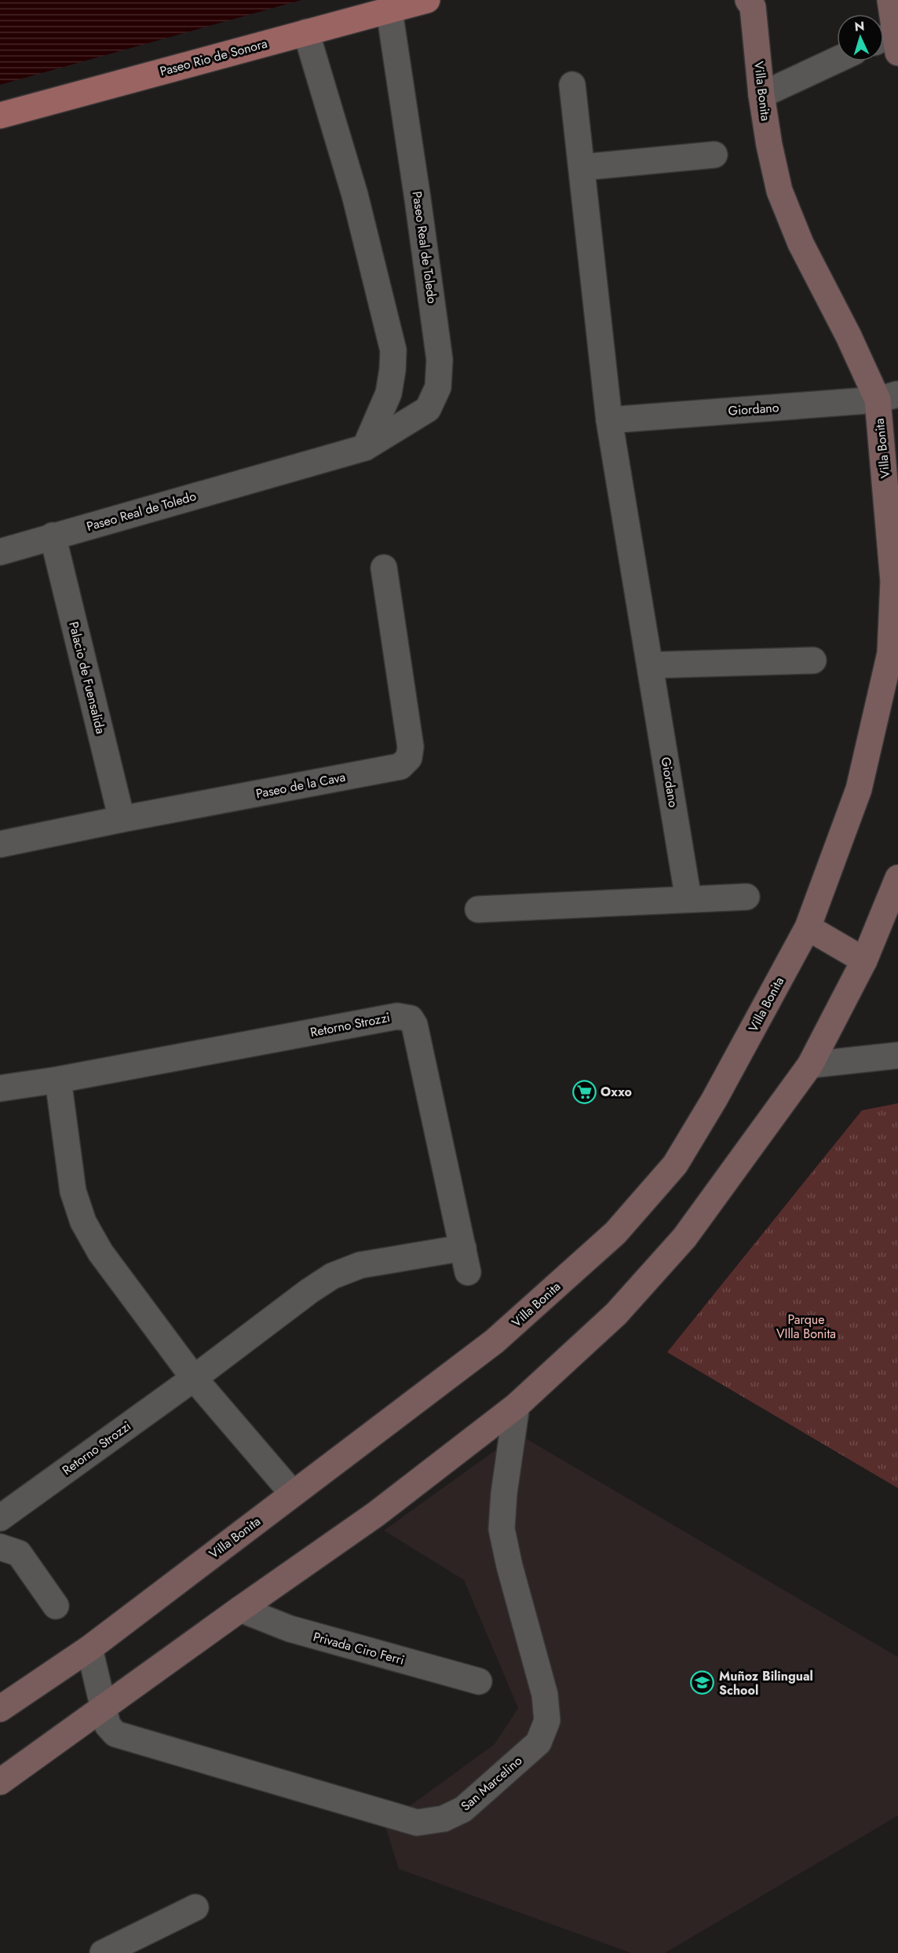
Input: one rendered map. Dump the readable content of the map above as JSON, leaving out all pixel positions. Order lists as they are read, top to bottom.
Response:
{
  "streets": {
    "main road": ["Paseo Rio de Sonora"],
    "street": [
      "Villa Bonita",
      "Paseo Real de Toledo",
      "Giordano",
      "Palacio de Fuensalida",
      "Paseo de la Cava",
      "Retorno Strozzi",
      "Privada Ciro Ferri",
      "San Marcelino"
    ]
  },
  "crossings": [
    ["Paseo Rio de Sonora", "Paseo Real de Toledo"],
    ["Villa Bonita", "Giordano"],
    ["Villa Bonita", "San Marcelino"],
    ["Paseo Real de Toledo", "Palacio de Fuensalida"],
    ["Palacio de Fuensalida", "Paseo de la Cava"]
  ],
  "parks": ["Parque VIlla Bonita"],
  "places": {
    "supermarket": ["Oxxo"],
    "school or university": ["Muñoz Bilingual School"]
  },
  "north": "top"
}
